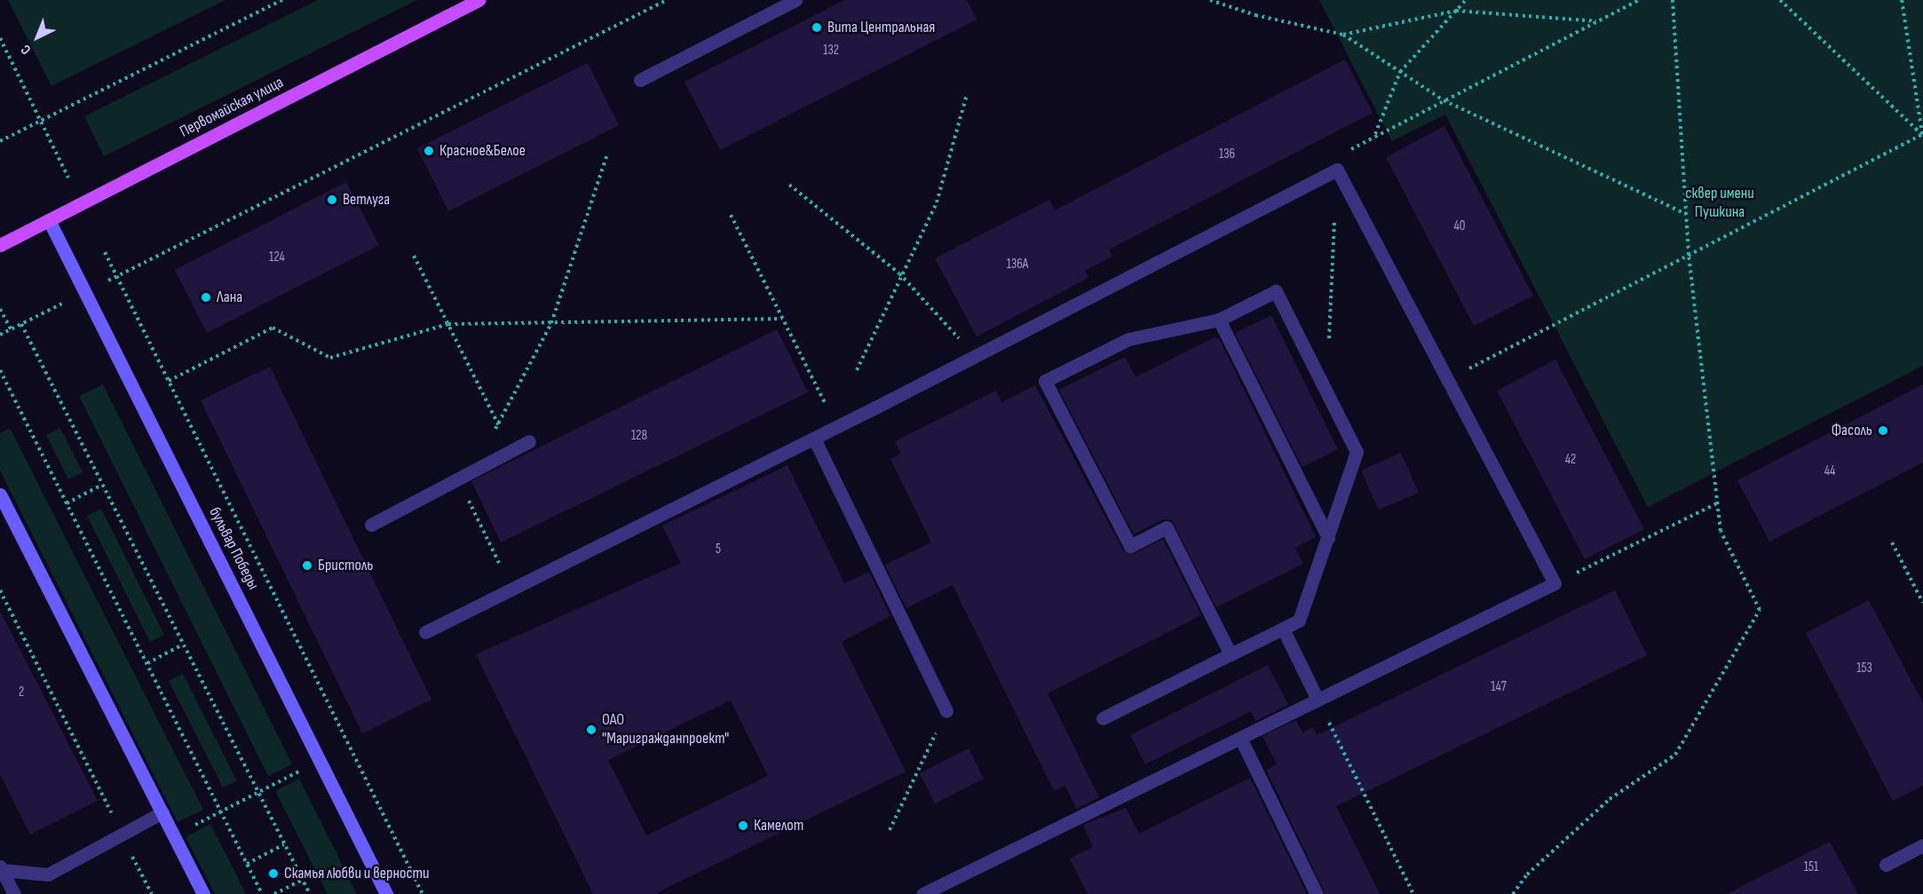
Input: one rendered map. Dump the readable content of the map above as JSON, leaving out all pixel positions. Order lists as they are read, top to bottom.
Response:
{
  "streets": {
    "main road": ["Первомайская улица"],
    "street": ["бульвар Победы"]
  },
  "crossings": [
    ["Первомайская улица", "бульвар Победы"]
  ],
  "parks": ["сквер имени Пушкина"],
  "places": [
    "Вита Центральная",
    "Красное&Белое",
    "Ветлуга",
    "Лана",
    "Фасоль",
    "Бристоль",
    "OAO \"Маригражданпроект\"",
    "Камелот",
    "Скамья любви и верности"
  ],
  "house_numbers": [
    "132",
    "136",
    "40",
    "124",
    "136А",
    "128",
    "42",
    "44",
    "5",
    "153",
    "147",
    "2",
    "151"
  ],
  "north": "bottom left"
}
